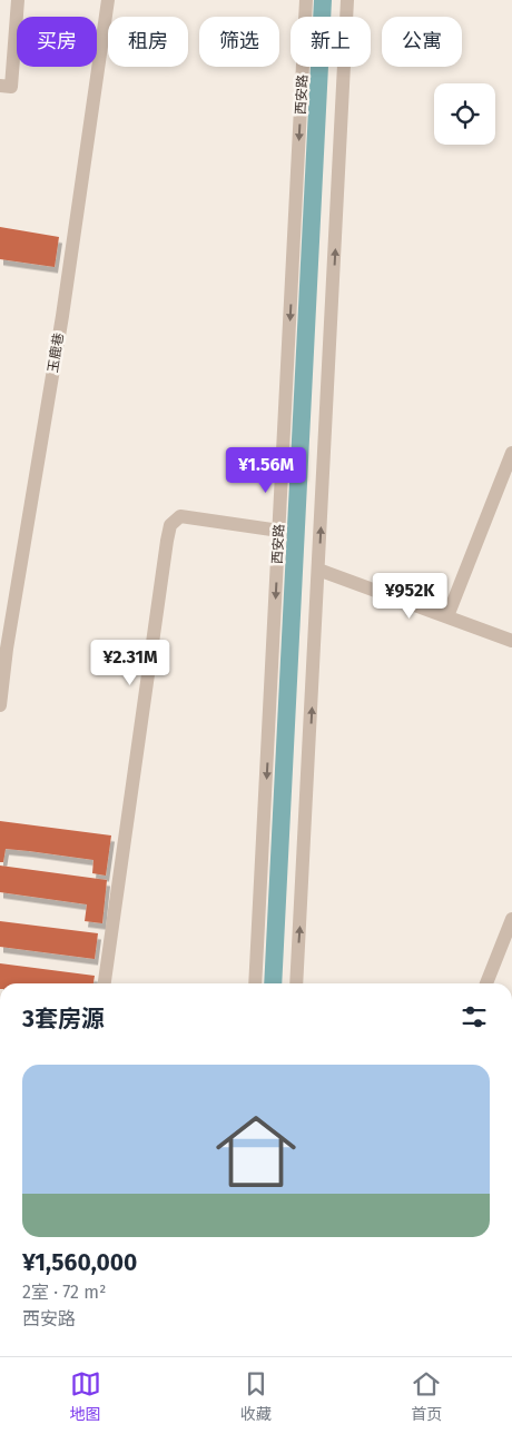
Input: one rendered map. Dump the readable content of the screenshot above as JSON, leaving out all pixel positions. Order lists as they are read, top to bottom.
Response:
{
  "streets": {
    "street": ["西安路", "玉鹿巷"]
  },
  "page": {
    "chip": [
      "买房",
      "租房",
      "筛选",
      "新上",
      "公寓"
    ],
    "price": ["¥1.56M", "¥952K", "¥2.31M"],
    "heading": "3套房源",
    "list": [
      {
        "name": "¥1,560,000",
        "note": "2室 · 72 m² · 西安路"
      }
    ],
    "tabs": ["地图", "收藏", "首页"]
  }
}
